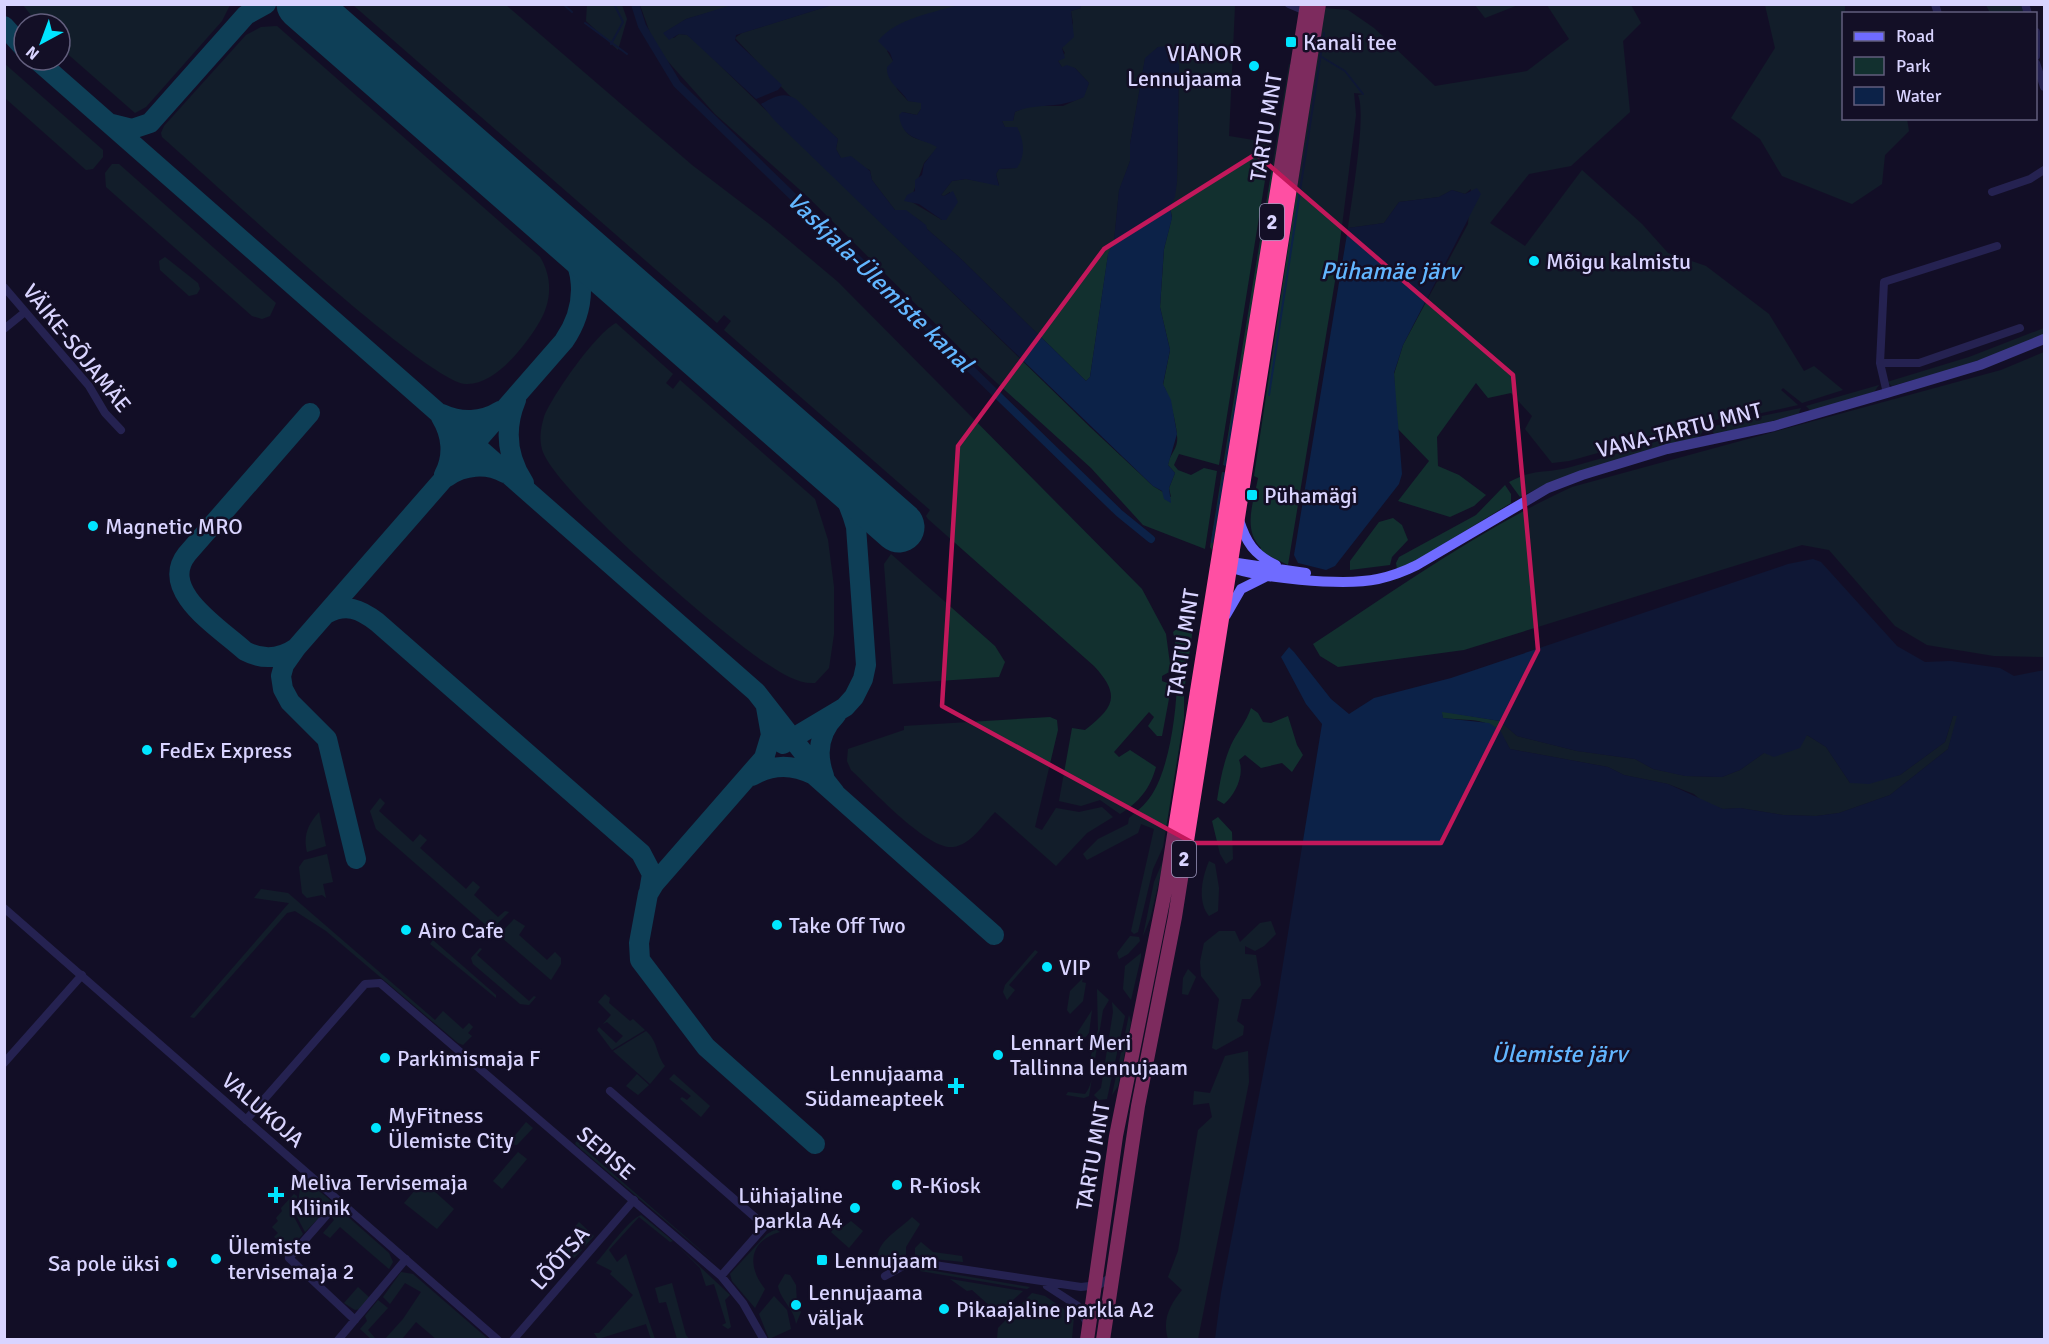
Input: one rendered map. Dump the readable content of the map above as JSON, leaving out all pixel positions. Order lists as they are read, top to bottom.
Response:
{
  "streets": {
    "highway": ["TARTU MNT", "2"],
    "street": [
      "VÄIKE-SÕJAMÄE",
      "VANA-TARTU MNT",
      "VALUKOJA",
      "SEPISE",
      "LÕÕTSA"
    ]
  },
  "crossings": [
    ["TARTU MNT", "VANA-TARTU MNT"],
    ["VALUKOJA", "SEPISE"],
    ["SEPISE", "LÕÕTSA"]
  ],
  "water": ["Pühamäe järv", "Vaskjala-Ülemiste kanal", "Ülemiste järv"],
  "places": {
    "transit": ["Kanali tee", "Pühamägi", "Lennujaam"],
    "other": [
      "VIANOR Lennujaama",
      "Mõigu kalmistu",
      "Magnetic MRO",
      "FedEx Express",
      "Take Off Two",
      "Airo Cafe",
      "VIP",
      "Lennart Meri Tallinna lennujaam",
      "Parkimismaja F",
      "MyFitness Ülemiste City",
      "R-Kiosk",
      "Lühiajaline parkla A4",
      "Ülemiste tervisemaja 2",
      "Sa pole üksi",
      "Lennujaama väljak",
      "Pikaajaline parkla A2"
    ],
    "health": ["Lennujaama Südameapteek", "Meliva Tervisemaja Kliinik"]
  },
  "legend": ["Road", "Park", "Water"],
  "north": "bottom left"
}
